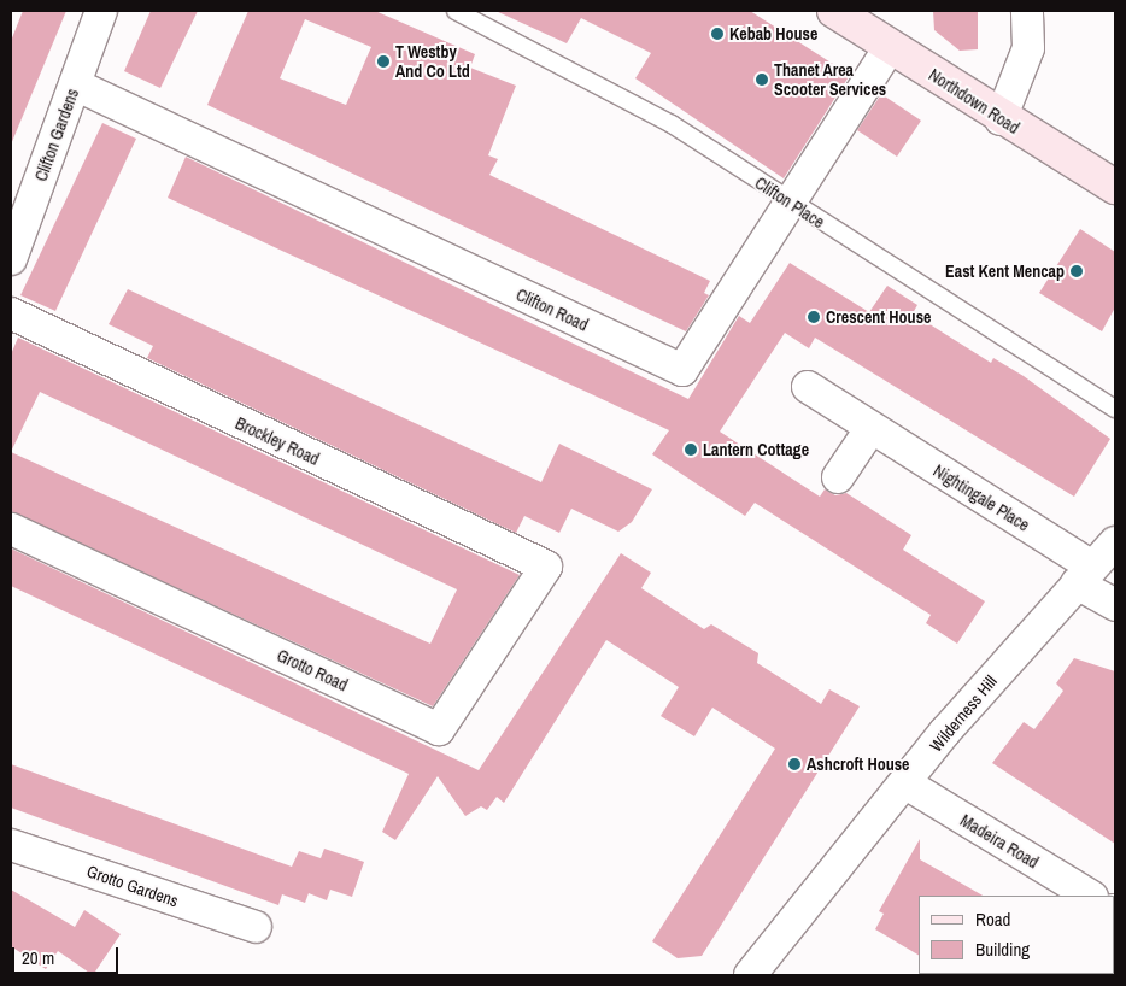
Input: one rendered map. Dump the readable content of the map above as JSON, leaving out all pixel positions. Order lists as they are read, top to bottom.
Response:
{
  "streets": {
    "main road": ["Northdown Road"],
    "street": [
      "Clifton Gardens",
      "Clifton Road",
      "Brockley Road",
      "Nightingale Place",
      "Grotto Road",
      "Wilderness Hill",
      "Madeira Road",
      "Grotto Gardens"
    ],
    "lane": ["Clifton Place"]
  },
  "crossings": [
    ["Northdown Road", "Clifton Road"],
    ["Clifton Gardens", "Clifton Road"],
    ["Clifton Place", "Clifton Road"],
    ["Brockley Road", "Grotto Road"],
    ["Nightingale Place", "Wilderness Hill"],
    ["Wilderness Hill", "Madeira Road"]
  ],
  "places": [
    "Kebab House",
    "T Westby And Co Ltd",
    "Thanet Area Scooter Services",
    "East Kent Mencap",
    "Crescent House",
    "Lantern Cottage",
    "Ashcroft House"
  ],
  "legend": ["Road", "Building"],
  "scale_bar": "20 m"
}
